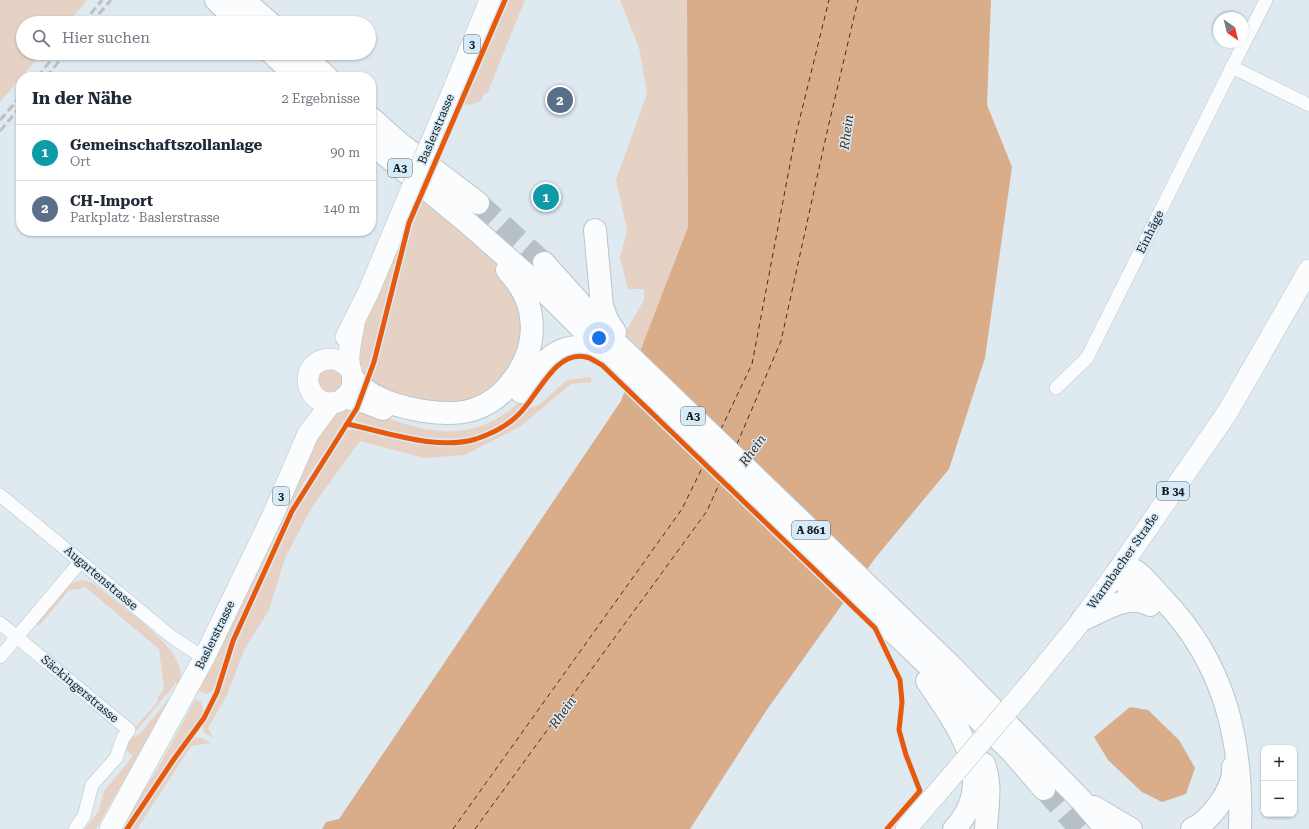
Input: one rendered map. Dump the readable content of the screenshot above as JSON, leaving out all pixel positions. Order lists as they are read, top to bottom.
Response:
{
  "streets": {
    "highway": ["A3", "A 861"],
    "main road": [
      "3",
      "Baslerstrasse",
      "B 34",
      "Warmbacher Straße"
    ],
    "street": ["Einhäge", "Augartenstrasse", "Säckingerstrasse"]
  },
  "crossings": [
    ["Baslerstrasse", "Augartenstrasse"],
    ["A3", "A 861"]
  ],
  "water": ["Rhein"],
  "north": "bottom right",
  "page": {
    "search": "Hier suchen",
    "heading": ["In der Nähe", "2 Ergebnisse"],
    "pins": ["2", "1"],
    "list": [
      {
        "mark": "1",
        "name": "Gemeinschaftszollanlage",
        "note": "Ort",
        "value": "90 m"
      },
      {
        "mark": "2",
        "name": "CH-Import",
        "note": "Parkplatz · Baslerstrasse",
        "value": "140 m"
      }
    ],
    "map_buttons": ["+", "−"]
  }
}
